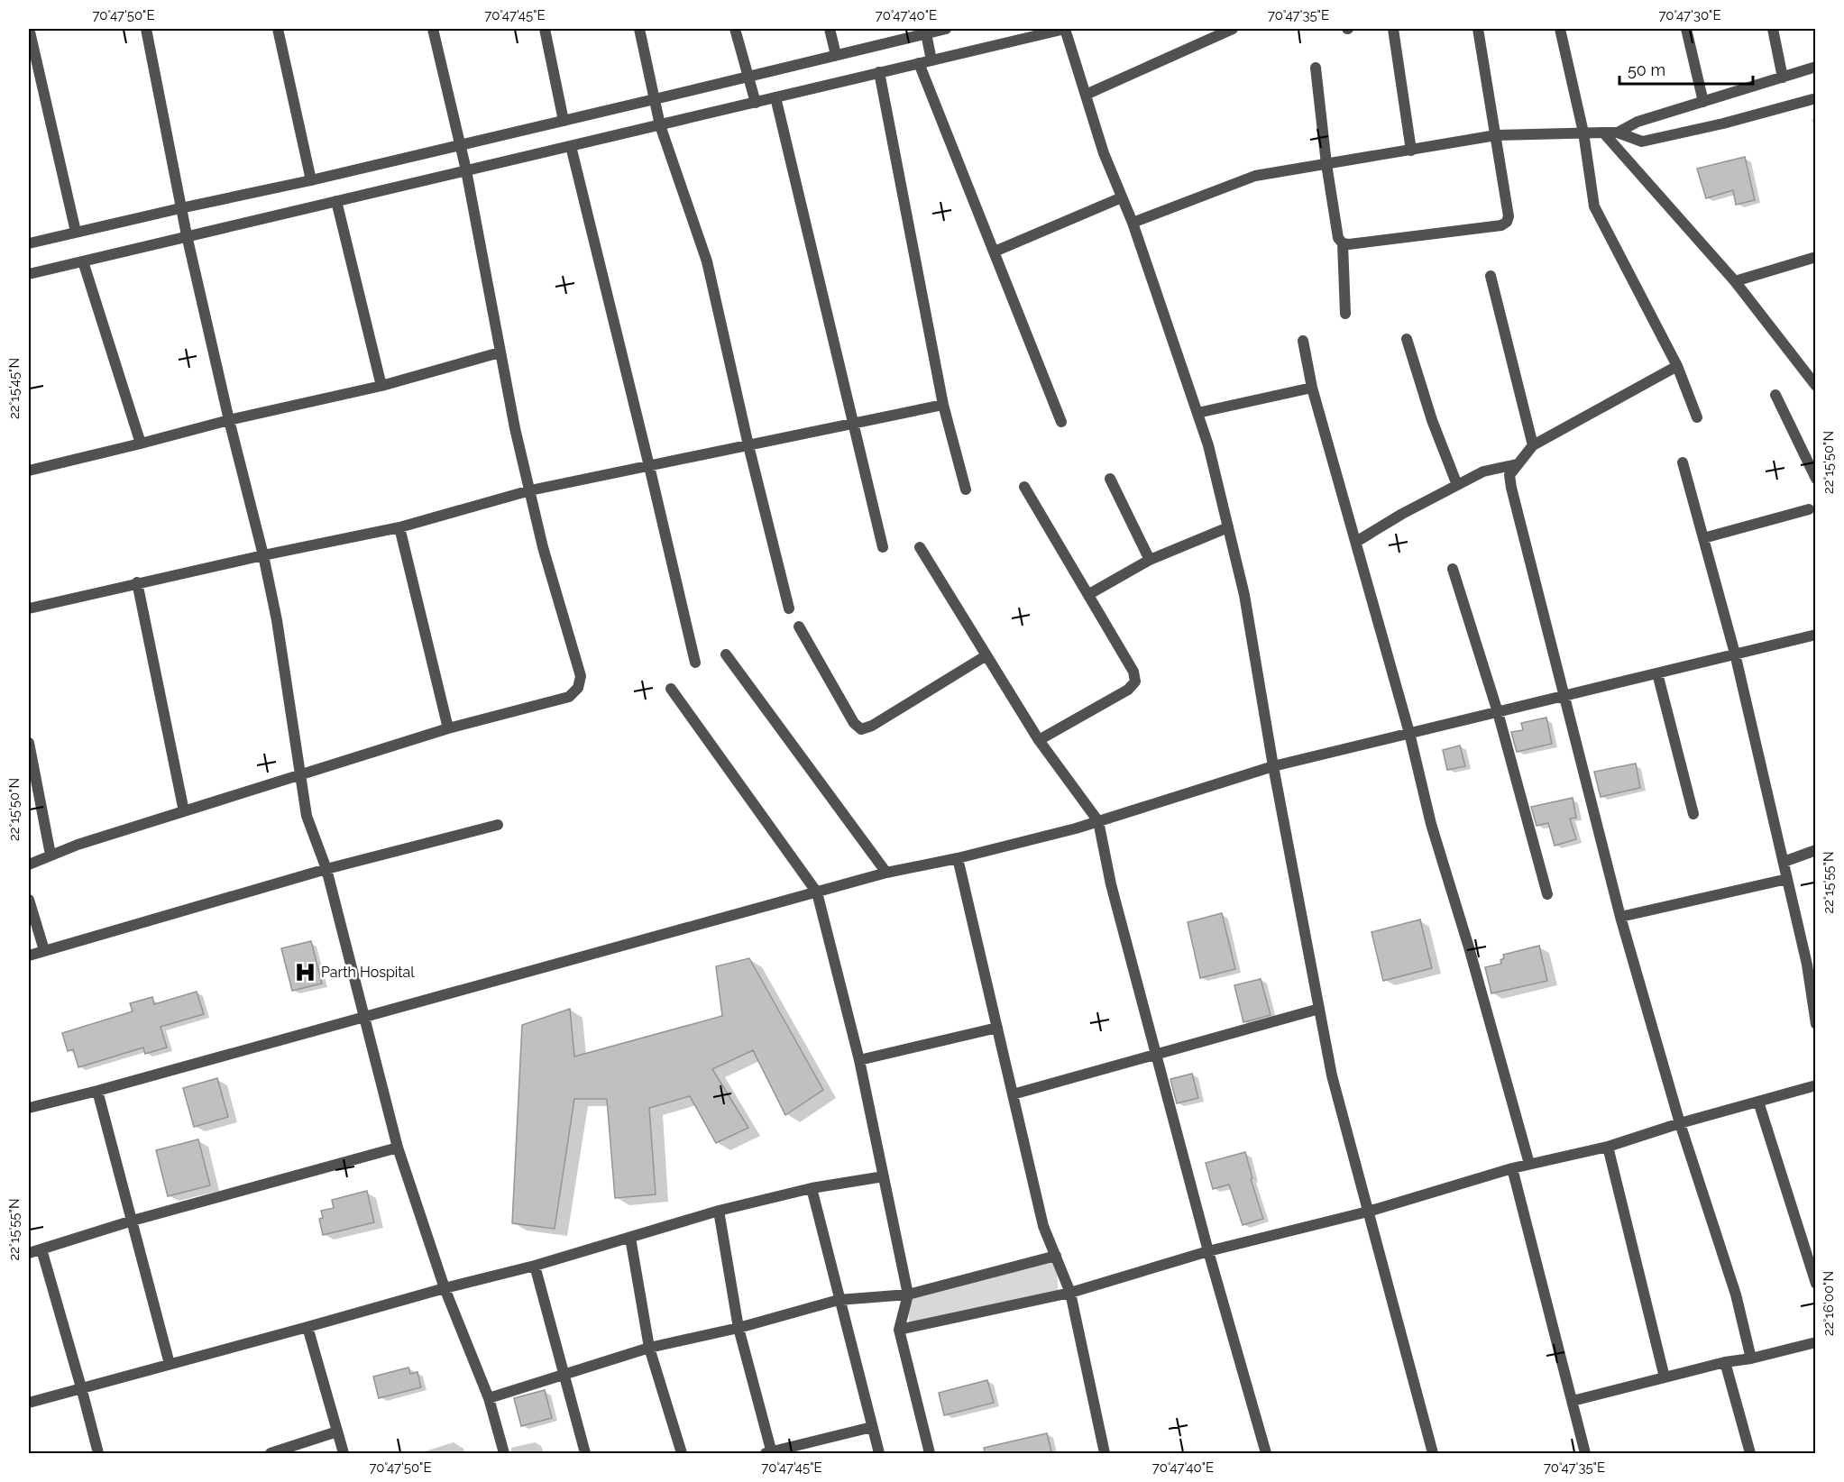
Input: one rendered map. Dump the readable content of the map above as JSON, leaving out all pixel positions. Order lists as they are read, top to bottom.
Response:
{
  "places": {
    "hospital": ["Parth Hospital"]
  },
  "scale_bar": "50 m",
  "coordinates": [
    "70°47'50\"E",
    "70°47'45\"E",
    "70°47'40\"E",
    "70°47'35\"E",
    "70°47'30\"E",
    "22°15'45\"N",
    "22°15'50\"N",
    "22°15'55\"N",
    "22°16'00\"N"
  ]
}
